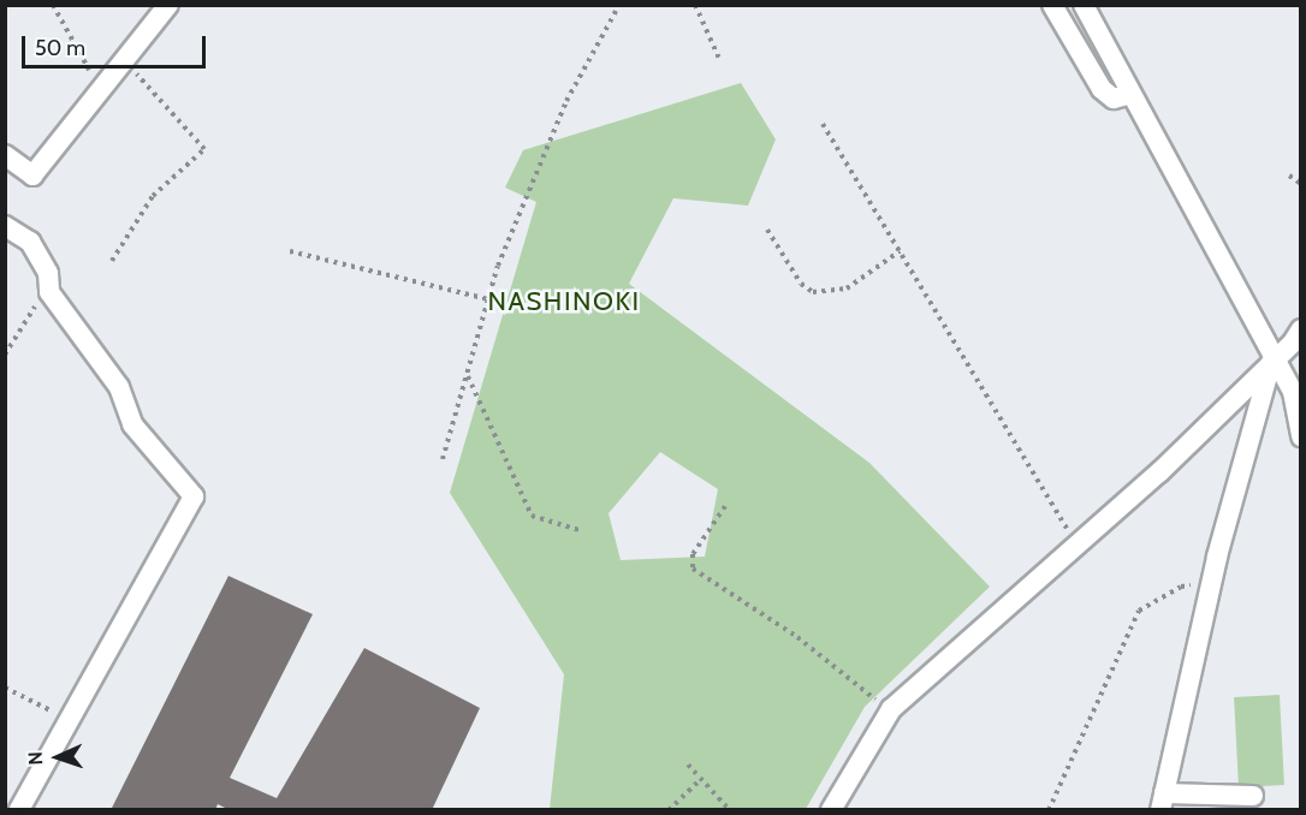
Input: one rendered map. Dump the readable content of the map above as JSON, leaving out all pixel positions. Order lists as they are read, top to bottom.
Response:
{
  "districts": ["NASHINOKI"],
  "scale_bar": "50 m",
  "north": "left"
}
